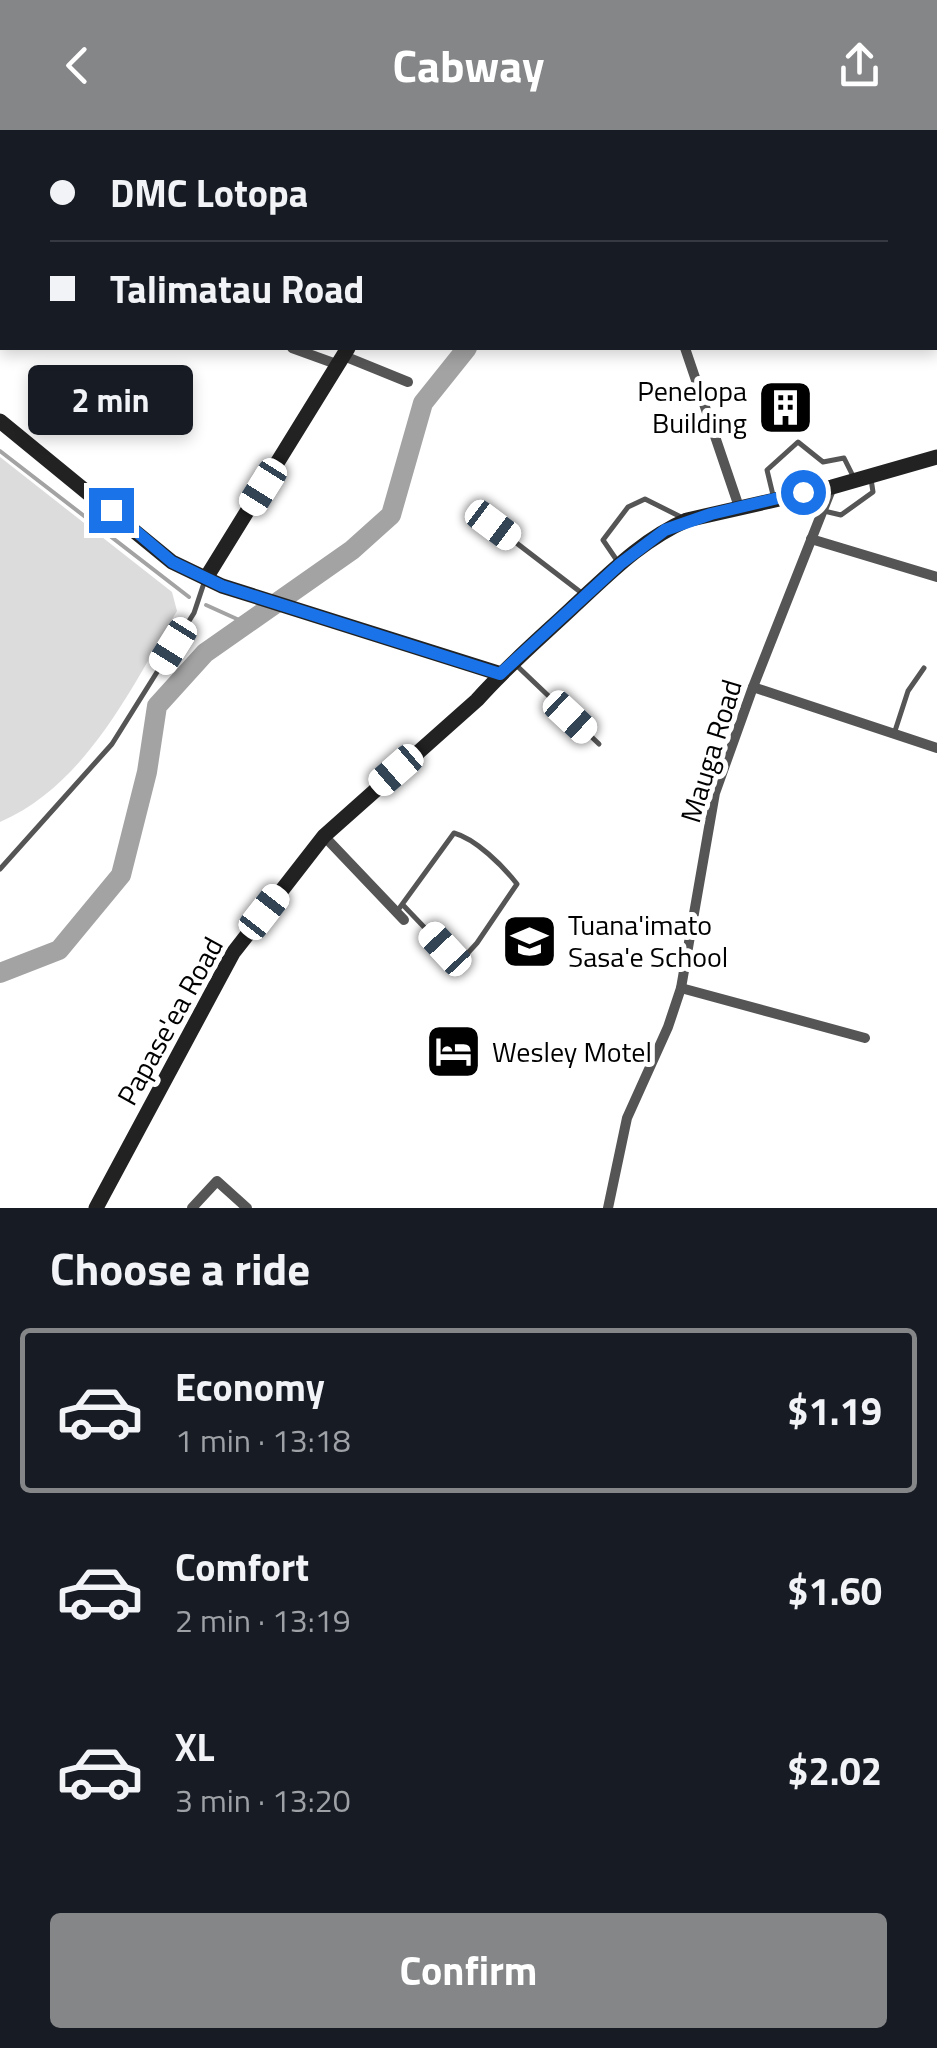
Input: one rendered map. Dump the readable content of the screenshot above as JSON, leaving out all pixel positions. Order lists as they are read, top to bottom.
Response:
{
  "streets": {
    "main road": ["Papase'ea Road"],
    "street": ["Mauga Road"]
  },
  "crossings": [
    ["Mauga Road", "Papase'ea Road"]
  ],
  "places": {
    "building": ["Penelopa Building"],
    "school or university": ["Tuana'imato Sasa'e School"],
    "hotel": ["Wesley Motel"]
  },
  "page": {
    "header": "Cabway",
    "banner": ["DMC Lotopa", "Talimatau Road"],
    "bubble": "2 min",
    "heading": "Choose a ride",
    "list": [
      {
        "name": "Economy",
        "note": "1 min · 13:18",
        "value": "$1.19"
      },
      {
        "name": "Comfort",
        "note": "2 min · 13:19",
        "value": "$1.60"
      },
      {
        "name": "XL",
        "note": "3 min · 13:20",
        "value": "$2.02"
      }
    ],
    "buttons": "Confirm"
  }
}
